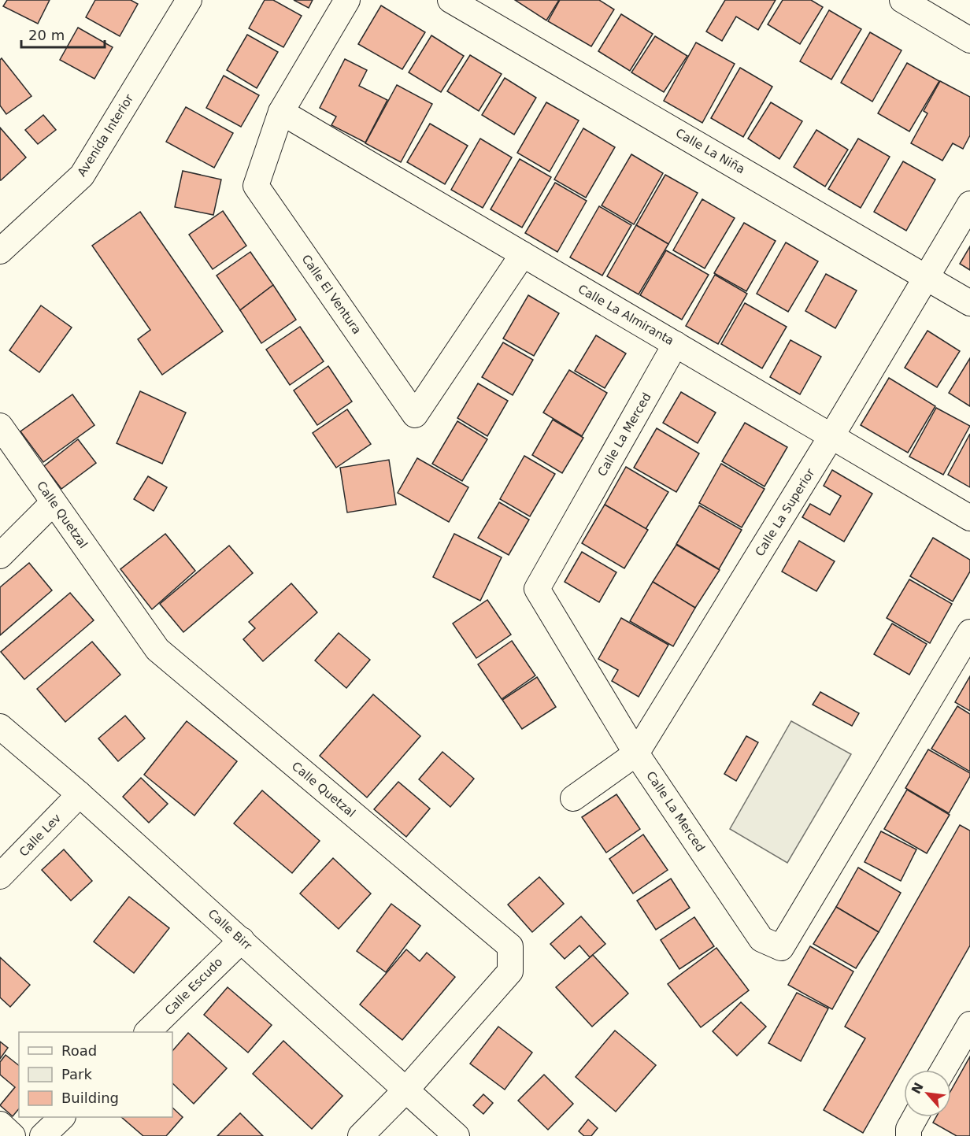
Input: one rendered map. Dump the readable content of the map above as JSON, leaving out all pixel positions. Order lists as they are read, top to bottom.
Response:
{
  "streets": {
    "street": [
      "Avenida Interior",
      "Calle La Niña",
      "Calle El Ventura",
      "Calle La Almiranta",
      "Calle La Merced",
      "Calle La Superior",
      "Calle Quetzal",
      "Calle Lev",
      "Calle Birr",
      "Calle Escudo"
    ]
  },
  "crossings": [
    ["Calle La Niña", "Calle La Superior"],
    ["Calle El Ventura", "Calle La Almiranta"],
    ["Calle La Almiranta", "Calle La Merced"],
    ["Calle La Almiranta", "Calle La Superior"],
    ["Calle La Merced", "Calle La Superior"],
    ["Calle Quetzal", "Calle Birr"],
    ["Calle Lev", "Calle Birr"],
    ["Calle Birr", "Calle Escudo"]
  ],
  "legend": ["Road", "Park", "Building"],
  "scale_bar": "20 m",
  "north": "top left"
}
